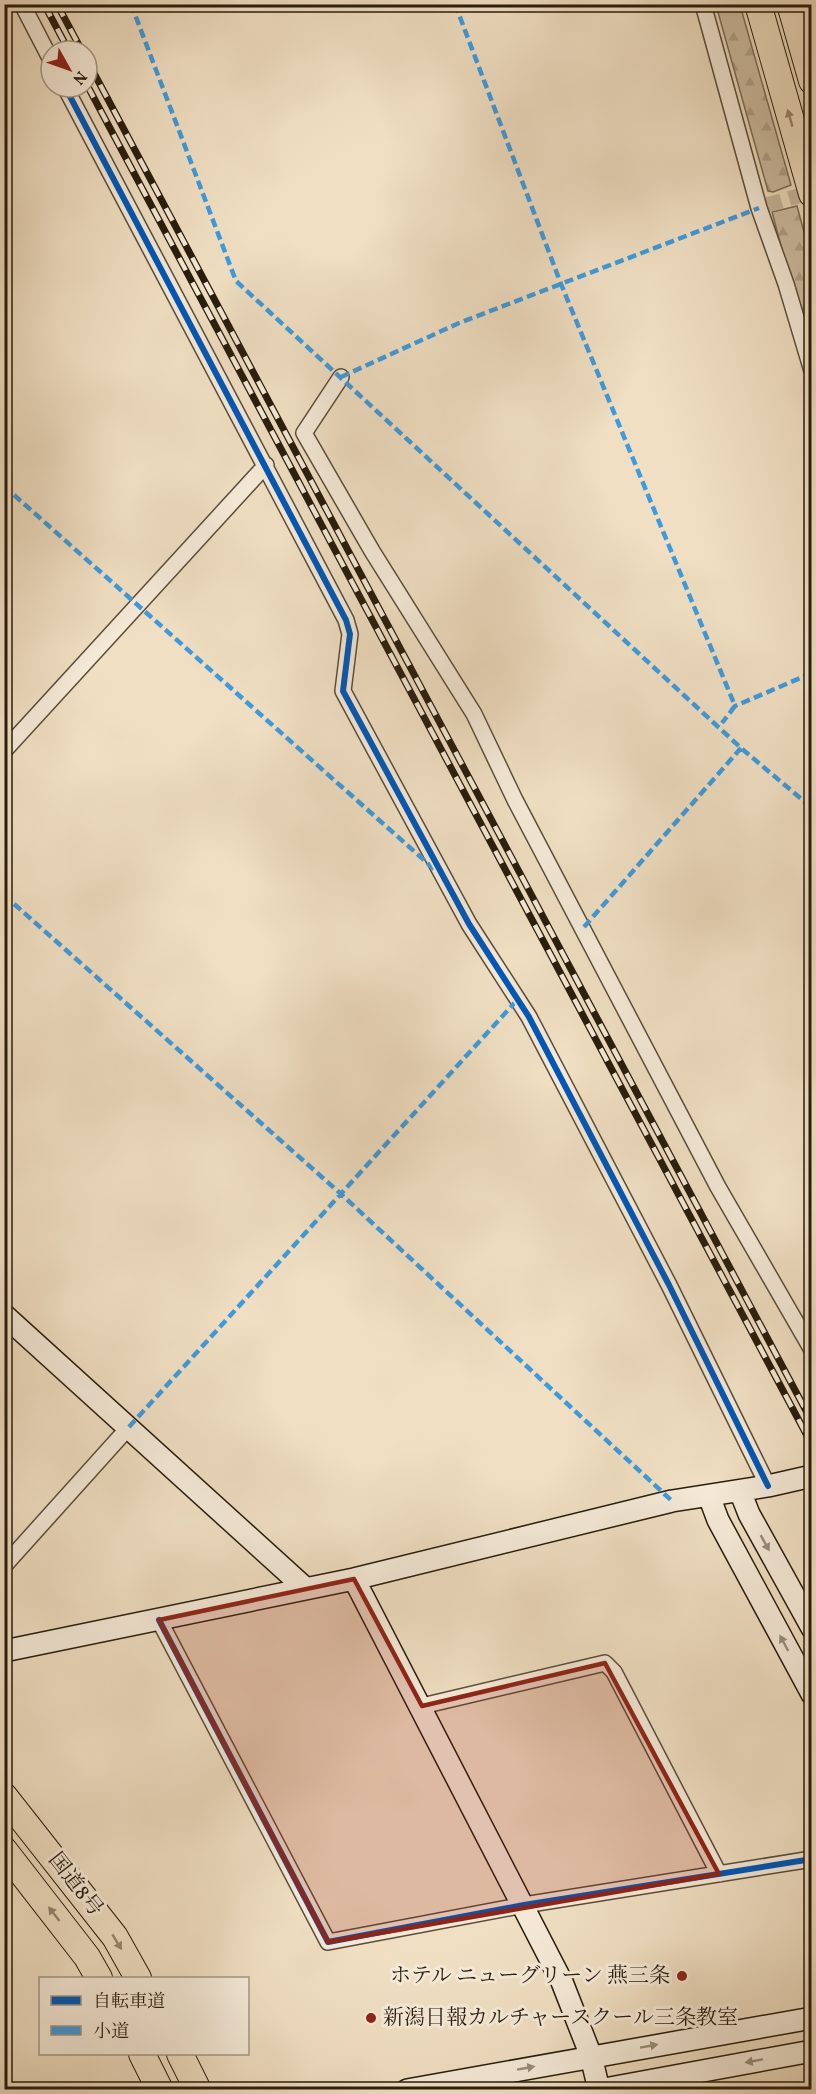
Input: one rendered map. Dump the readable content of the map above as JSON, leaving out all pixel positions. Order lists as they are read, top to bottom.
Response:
{
  "streets": {
    "highway": ["国道8号"]
  },
  "places": ["ホテル ニューグリーン 燕三条", "新潟日報カルチャースクール三条教室"],
  "legend": ["自転車道", "小道"],
  "north": "bottom right"
}
